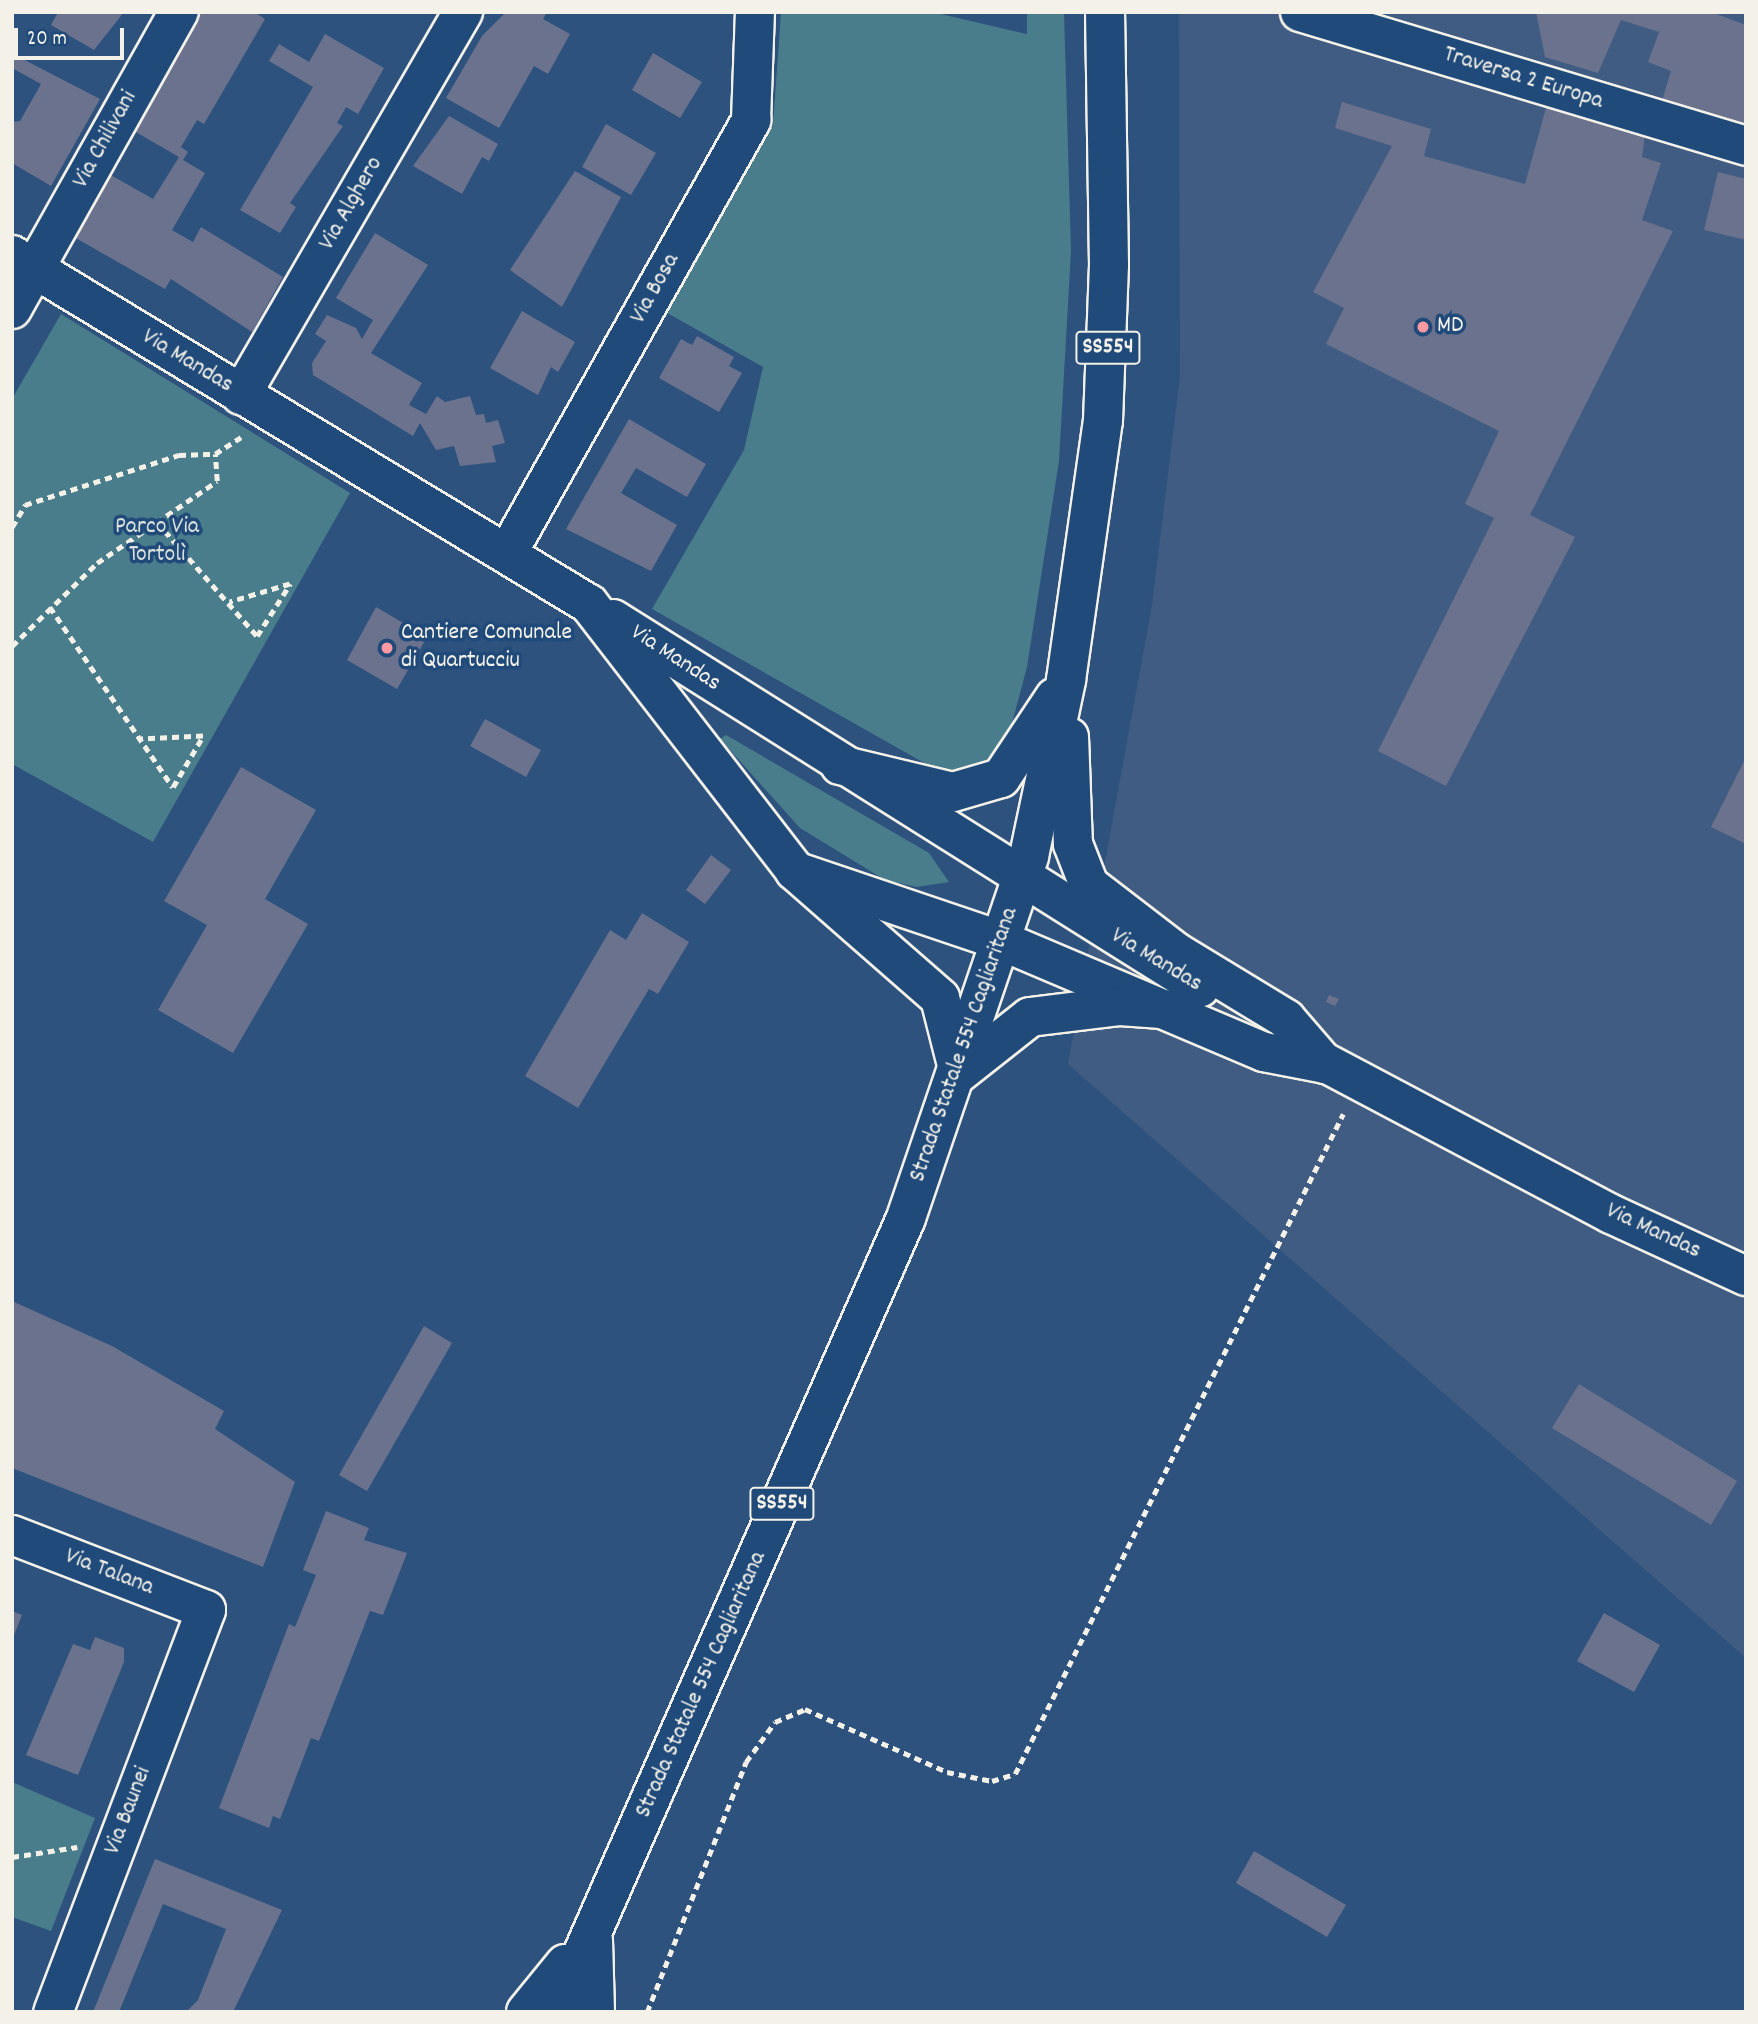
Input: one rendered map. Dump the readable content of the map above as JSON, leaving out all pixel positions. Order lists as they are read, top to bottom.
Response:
{
  "streets": {
    "street": [
      "Traversa 2 Europa",
      "Via Chilivani",
      "Via Alghero",
      "Via Bosa",
      "SS554",
      "Via Mandas",
      "Strada Statale 554 Cagliaritana",
      "Via Talana",
      "Via Baunei"
    ]
  },
  "crossings": [
    ["Via Chilivani", "Via Mandas"],
    ["Via Alghero", "Via Mandas"],
    ["Via Bosa", "Via Mandas"],
    ["SS554", "Strada Statale 554 Cagliaritana"],
    ["Via Mandas", "Strada Statale 554 Cagliaritana"],
    ["Via Talana", "Via Baunei"]
  ],
  "parks": ["Parco Via Tortolì"],
  "places": ["MD", "Cantiere Comunale di Quartucciu"],
  "scale_bar": "20 m"
}
